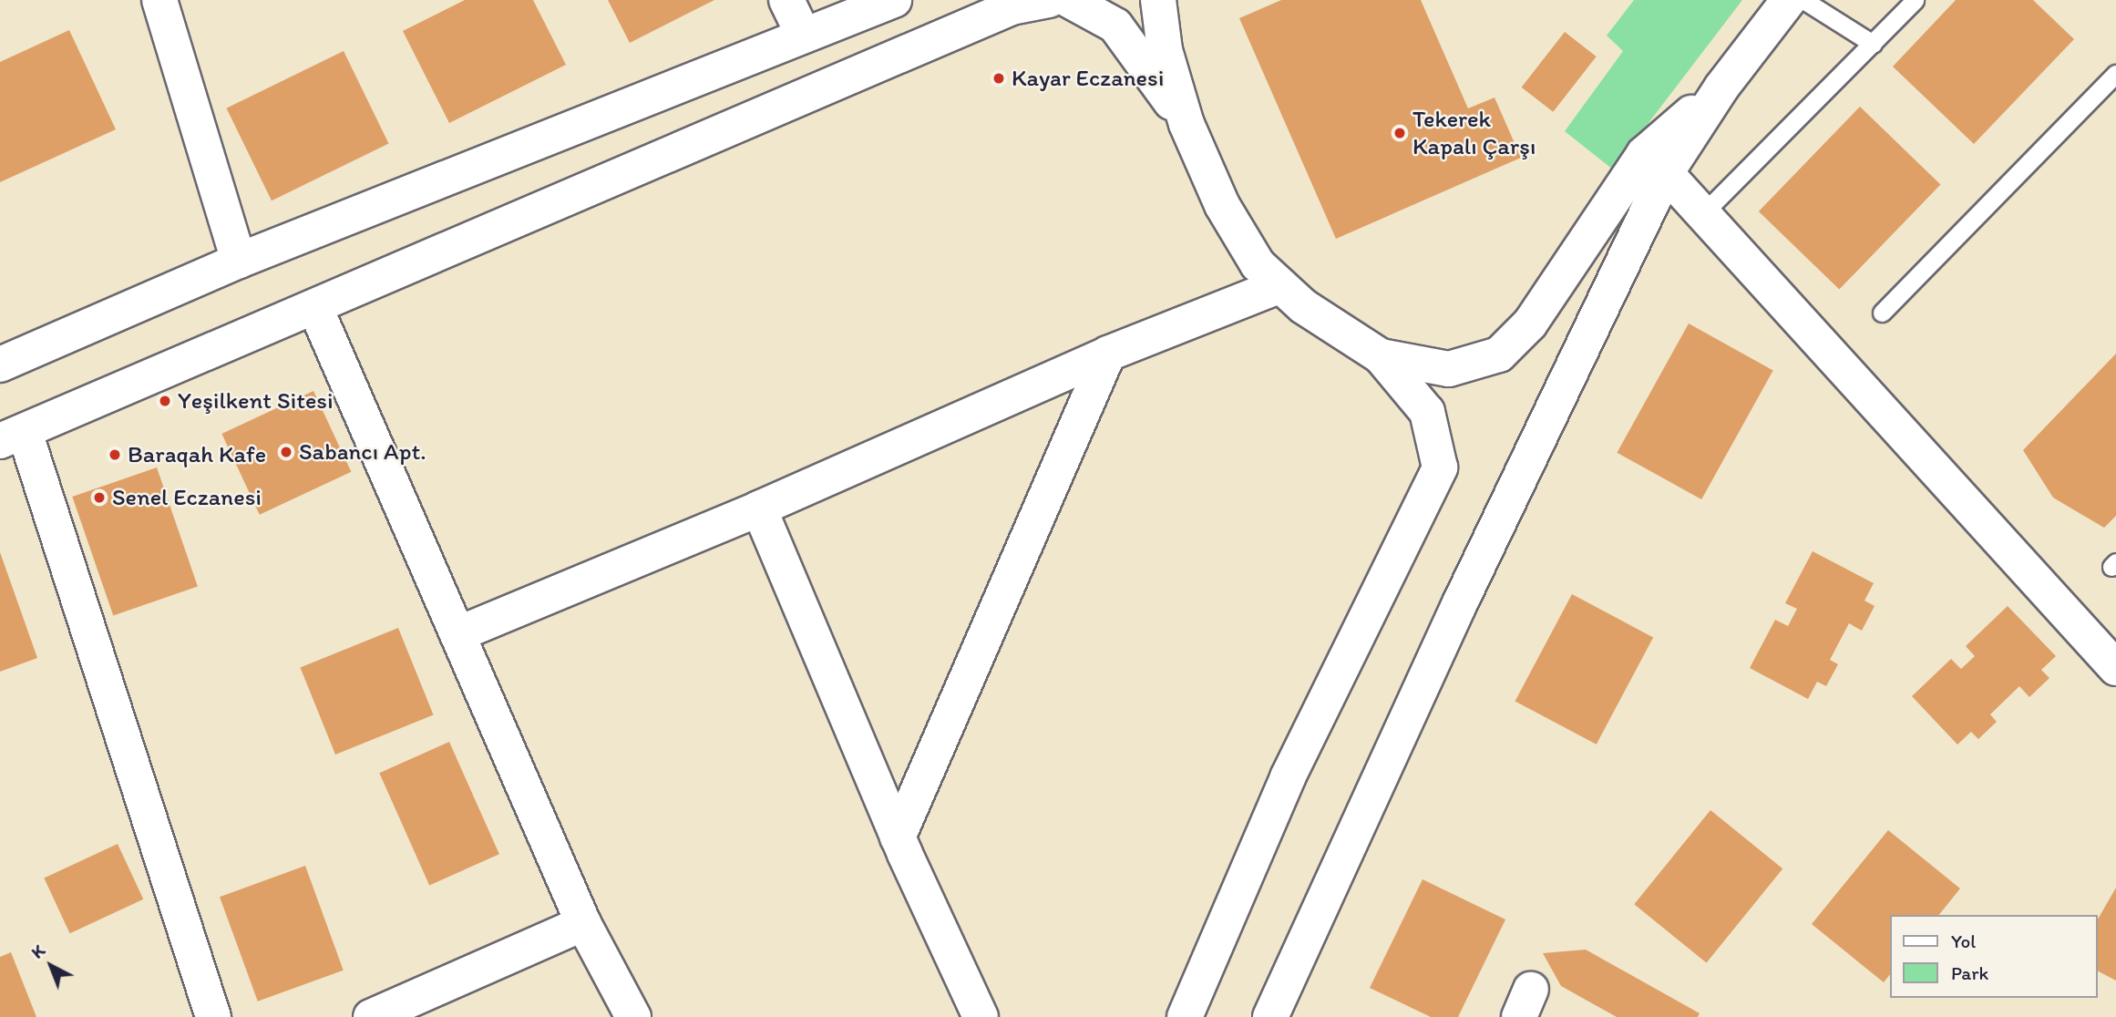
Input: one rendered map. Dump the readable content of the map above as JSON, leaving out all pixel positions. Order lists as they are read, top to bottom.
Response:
{
  "places": [
    "Kayar Eczanesi",
    "Tekerek Kapalı Çarşı",
    "Yeşilkent Sitesi",
    "Sabancı Apt.",
    "Baraqah Kafe",
    "Senel Eczanesi"
  ],
  "legend": ["Yol", "Park"],
  "north": "top left"
}
